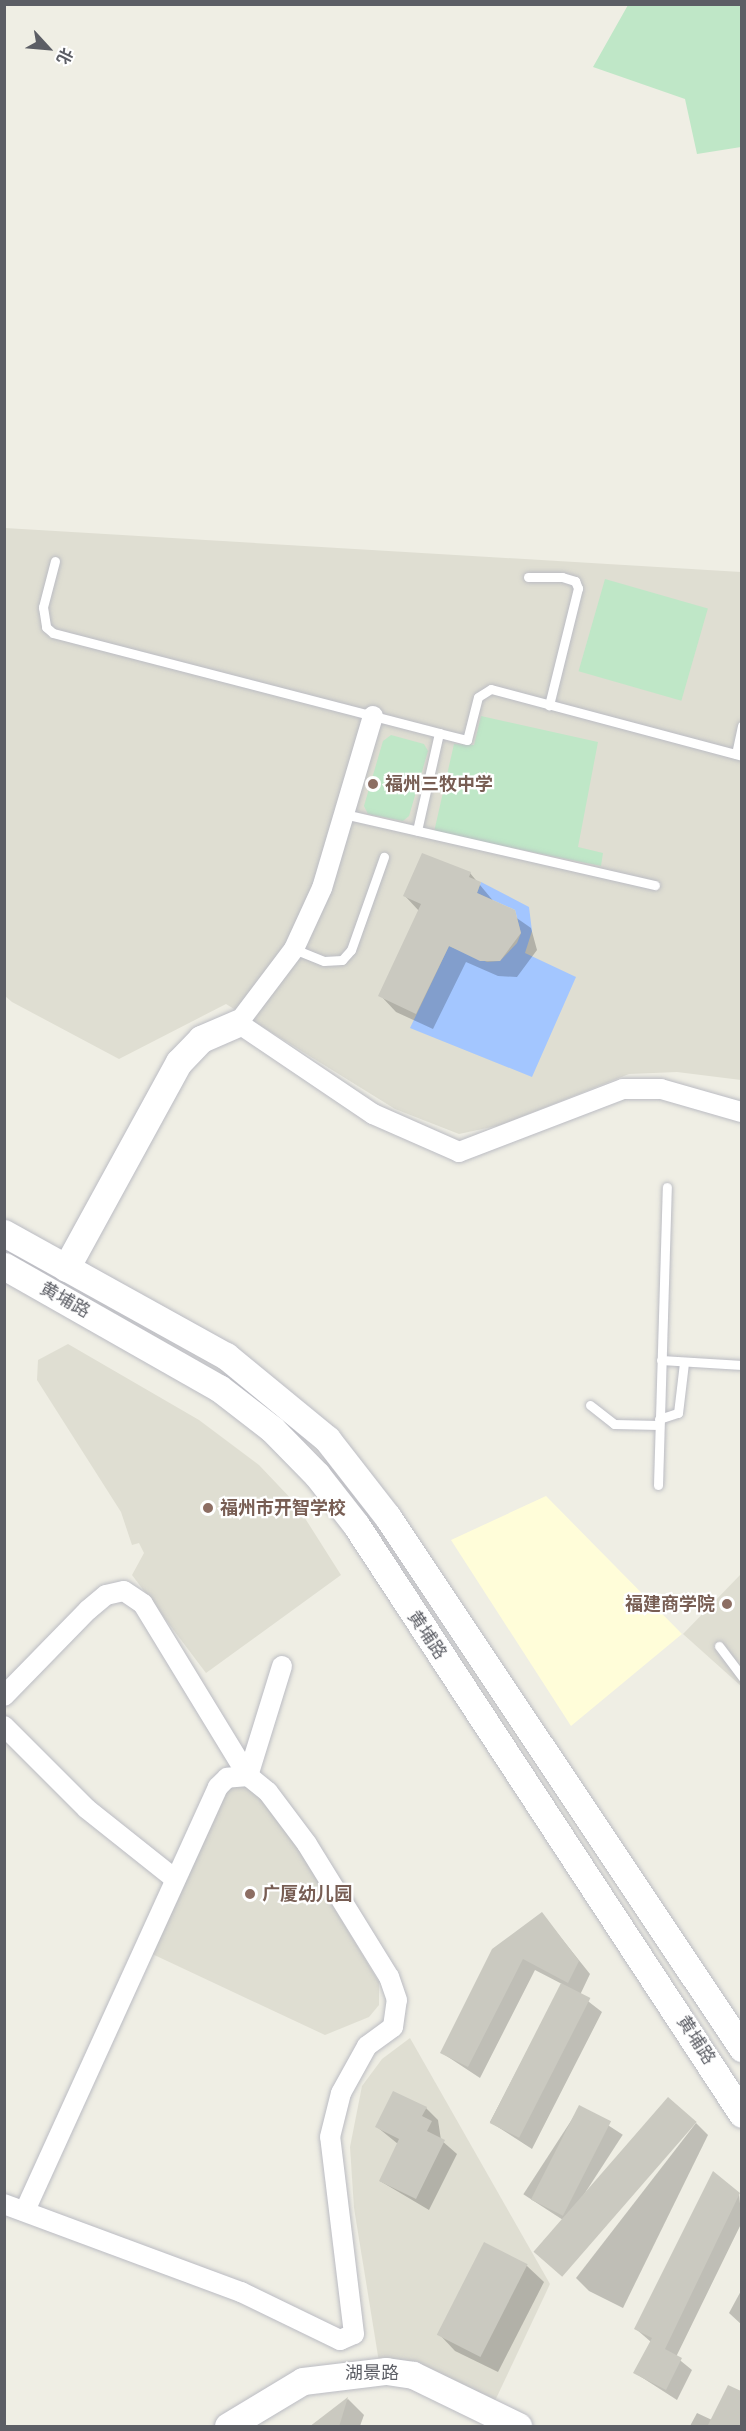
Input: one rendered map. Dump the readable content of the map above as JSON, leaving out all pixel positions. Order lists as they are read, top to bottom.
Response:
{
  "streets": {
    "main road": ["黄埔路", "湖景路"]
  },
  "places": [
    "福州三牧中学",
    "福州市开智学校",
    "福建商学院",
    "广厦幼儿园"
  ],
  "north": "bottom right"
}
